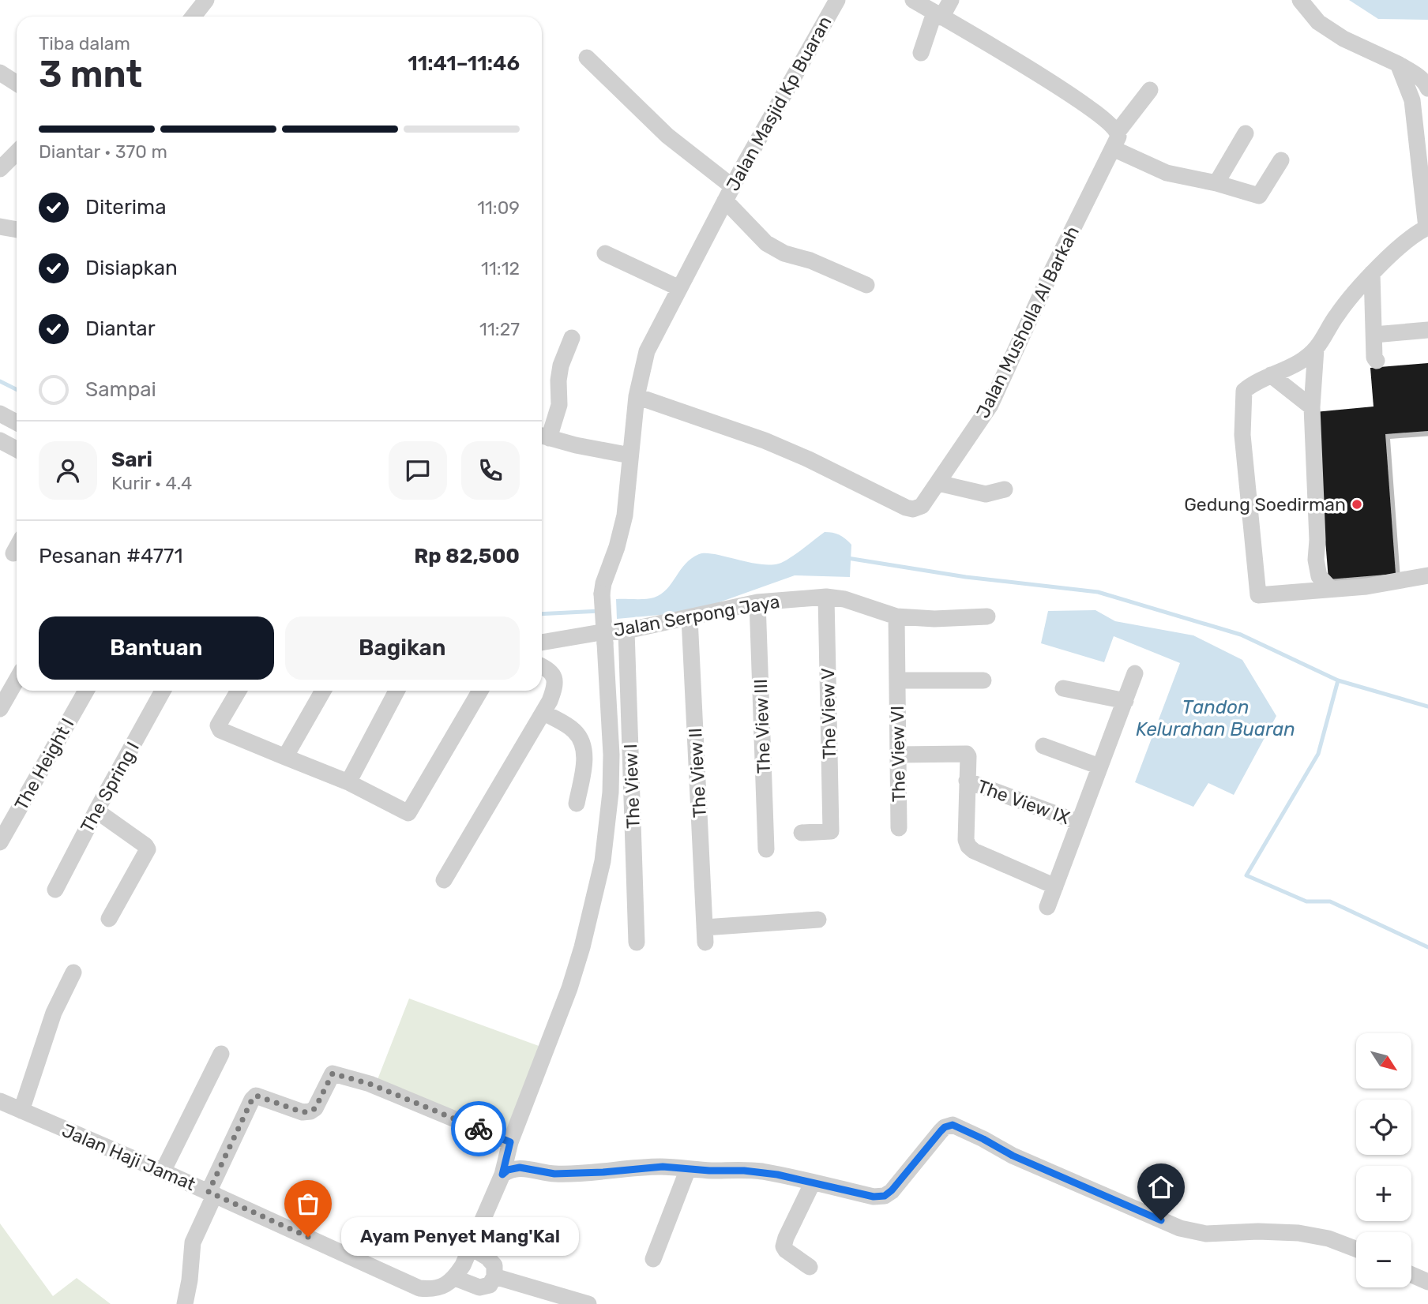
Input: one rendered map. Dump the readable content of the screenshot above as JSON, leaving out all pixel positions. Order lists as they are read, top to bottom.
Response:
{
  "streets": {
    "street": [
      "Jalan Masjid Kp Buaran",
      "Jalan Musholla Al Barkah",
      "Jalan Serpong Jaya",
      "The View V",
      "The View III",
      "The View VI",
      "The Height I",
      "The View II",
      "The View I",
      "The Spring I",
      "The View IX",
      "Jalan Haji Jamat"
    ]
  },
  "crossings": [
    ["Jalan Masjid Kp Buaran", "Jalan Musholla Al Barkah"],
    ["Jalan Serpong Jaya", "The View V"],
    ["Jalan Serpong Jaya", "The View III"],
    ["Jalan Serpong Jaya", "The View VI"],
    ["Jalan Serpong Jaya", "The View II"],
    ["Jalan Serpong Jaya", "The View I"],
    ["The View VI", "The View IX"]
  ],
  "water": ["Tandon Kelurahan Buaran"],
  "places": ["Gedung Soedirman", "Ayam Penyet Mang'Kal"],
  "north": "bottom right",
  "page": {
    "heading": ["3 mnt", "Tiba dalam", "11:41–11:46"],
    "panel": [
      "Sari",
      "Kurir · 4.4",
      "Pesanan #4771",
      "Rp 82,500"
    ],
    "bar": "Diantar · 370 m",
    "list": [
      ["Diterima", "11:09"],
      ["Disiapkan", "11:12"],
      ["Diantar", "11:27"],
      "Sampai"
    ],
    "buttons": ["Bantuan", "Bagikan"],
    "map_buttons": ["+", "−"],
    "bubble": "Ayam Penyet Mang'Kal"
  }
}
